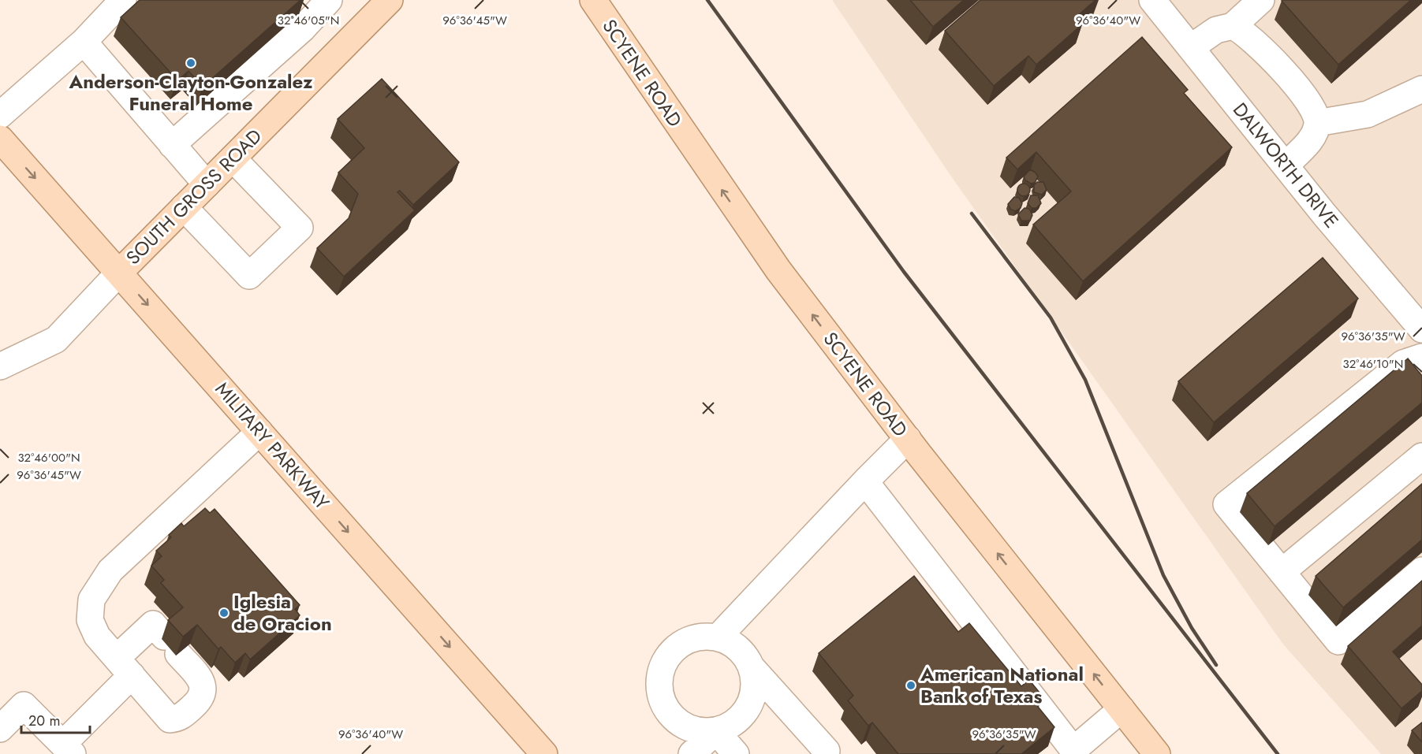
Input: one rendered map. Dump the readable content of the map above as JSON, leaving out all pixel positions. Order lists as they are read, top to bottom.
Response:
{
  "streets": {
    "main road": ["SCYENE ROAD", "SOUTH GROSS ROAD", "MILITARY PARKWAY"],
    "street": ["DALWORTH DRIVE"]
  },
  "crossings": [
    ["SOUTH GROSS ROAD", "MILITARY PARKWAY"]
  ],
  "one_way": ["SCYENE ROAD", "MILITARY PARKWAY"],
  "places": ["Anderson-Clayton-Gonzalez Funeral Home", "Iglesia de Oracion", "American National Bank of Texas"],
  "scale_bar": "20 m",
  "coordinates": [
    "32°46'05\"N",
    "96°36'45\"W",
    "96°36'40\"W",
    "96°36'35\"W",
    "32°46'10\"N",
    "32°46'00\"N"
  ]
}
